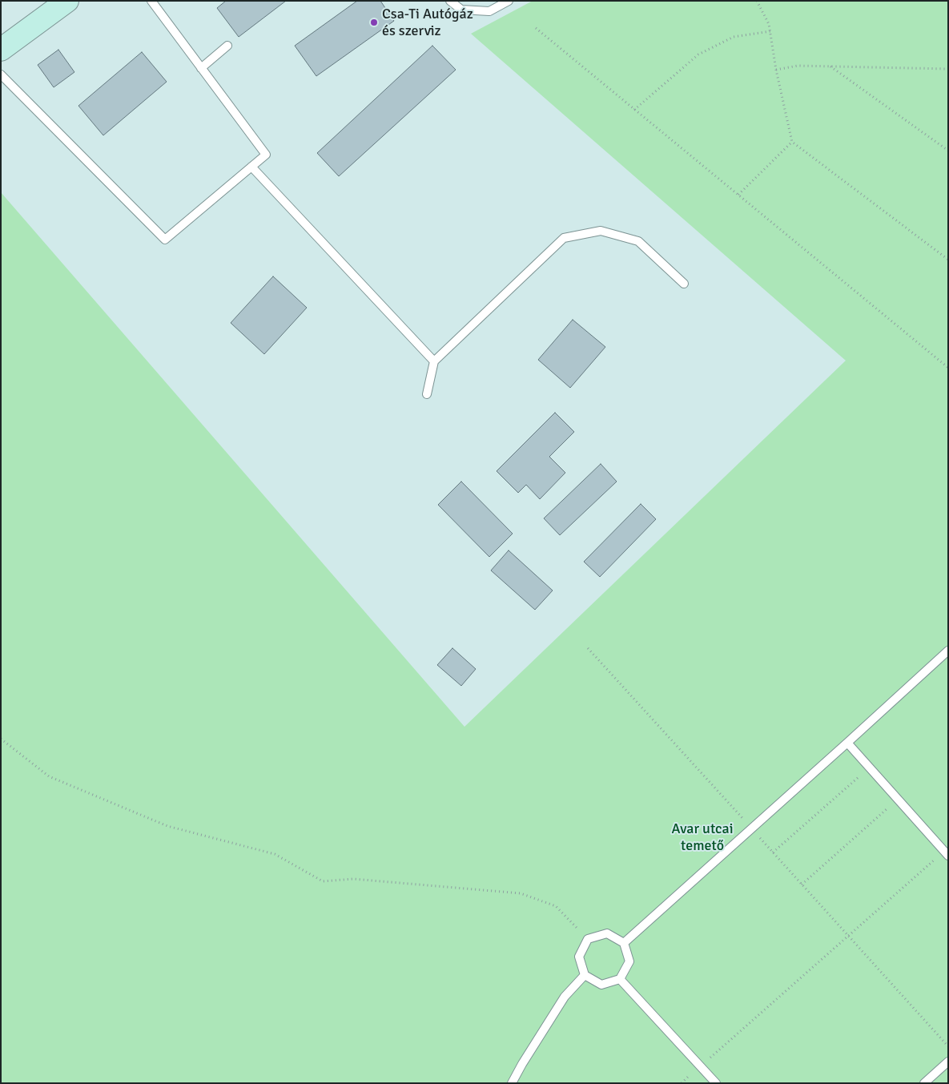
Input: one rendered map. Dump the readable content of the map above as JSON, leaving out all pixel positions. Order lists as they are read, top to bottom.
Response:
{
  "parks": ["Avar utcai temető"],
  "places": ["Csa-Ti Autógáz és szerviz"]
}
